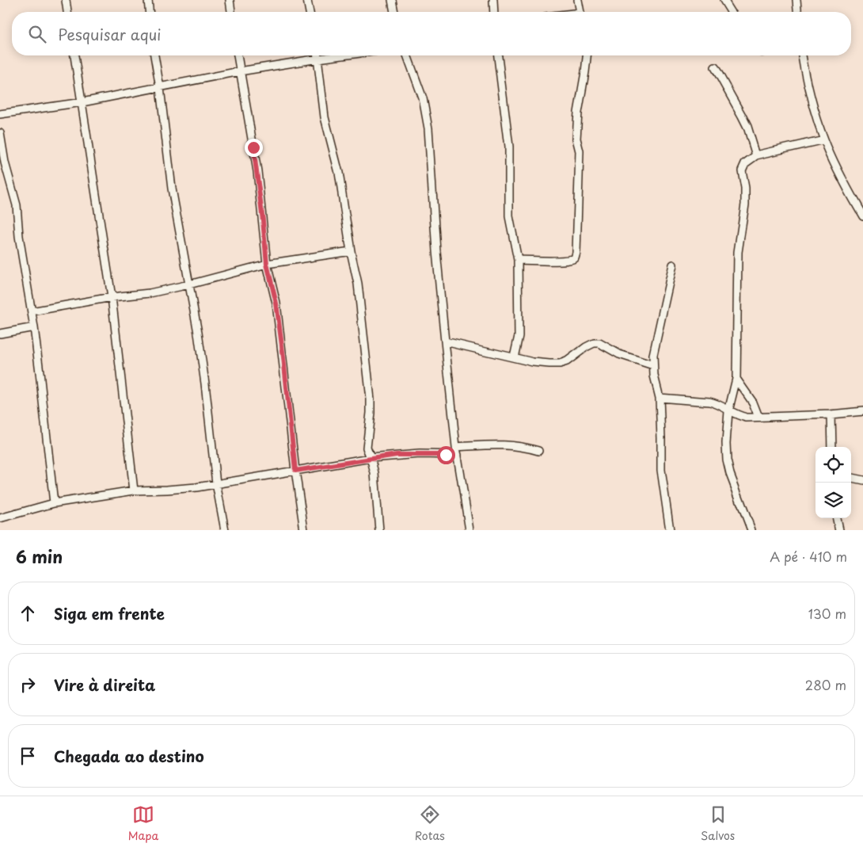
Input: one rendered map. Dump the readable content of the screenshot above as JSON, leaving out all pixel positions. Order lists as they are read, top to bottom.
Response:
{
  "page": {
    "search": "Pesquisar aqui",
    "heading": ["6 min", "A pé · 410 m"],
    "list": [
      ["Siga em frente", "130 m"],
      ["Vire à direita", "280 m"],
      "Chegada ao destino"
    ],
    "nav": ["Mapa", "Rotas", "Salvos"]
  }
}
